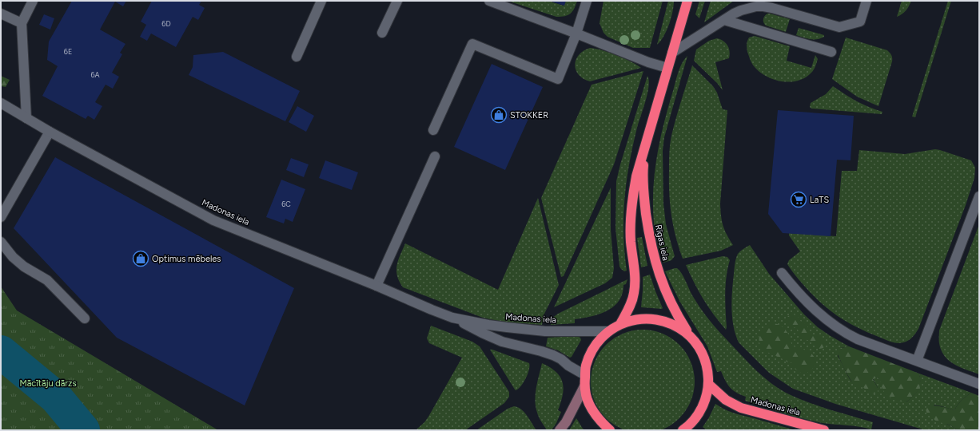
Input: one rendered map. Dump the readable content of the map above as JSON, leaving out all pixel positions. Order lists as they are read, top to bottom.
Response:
{
  "streets": {
    "highway": ["Madonas iela", "Rīgas iela"]
  },
  "parks": ["Mācītāju dārzs"],
  "places": {
    "shop": ["STOKKER", "Optimus mēbeles"],
    "supermarket": ["LaTS"]
  },
  "house_numbers": [
    "6D",
    "6E",
    "6A",
    "6C"
  ]
}
